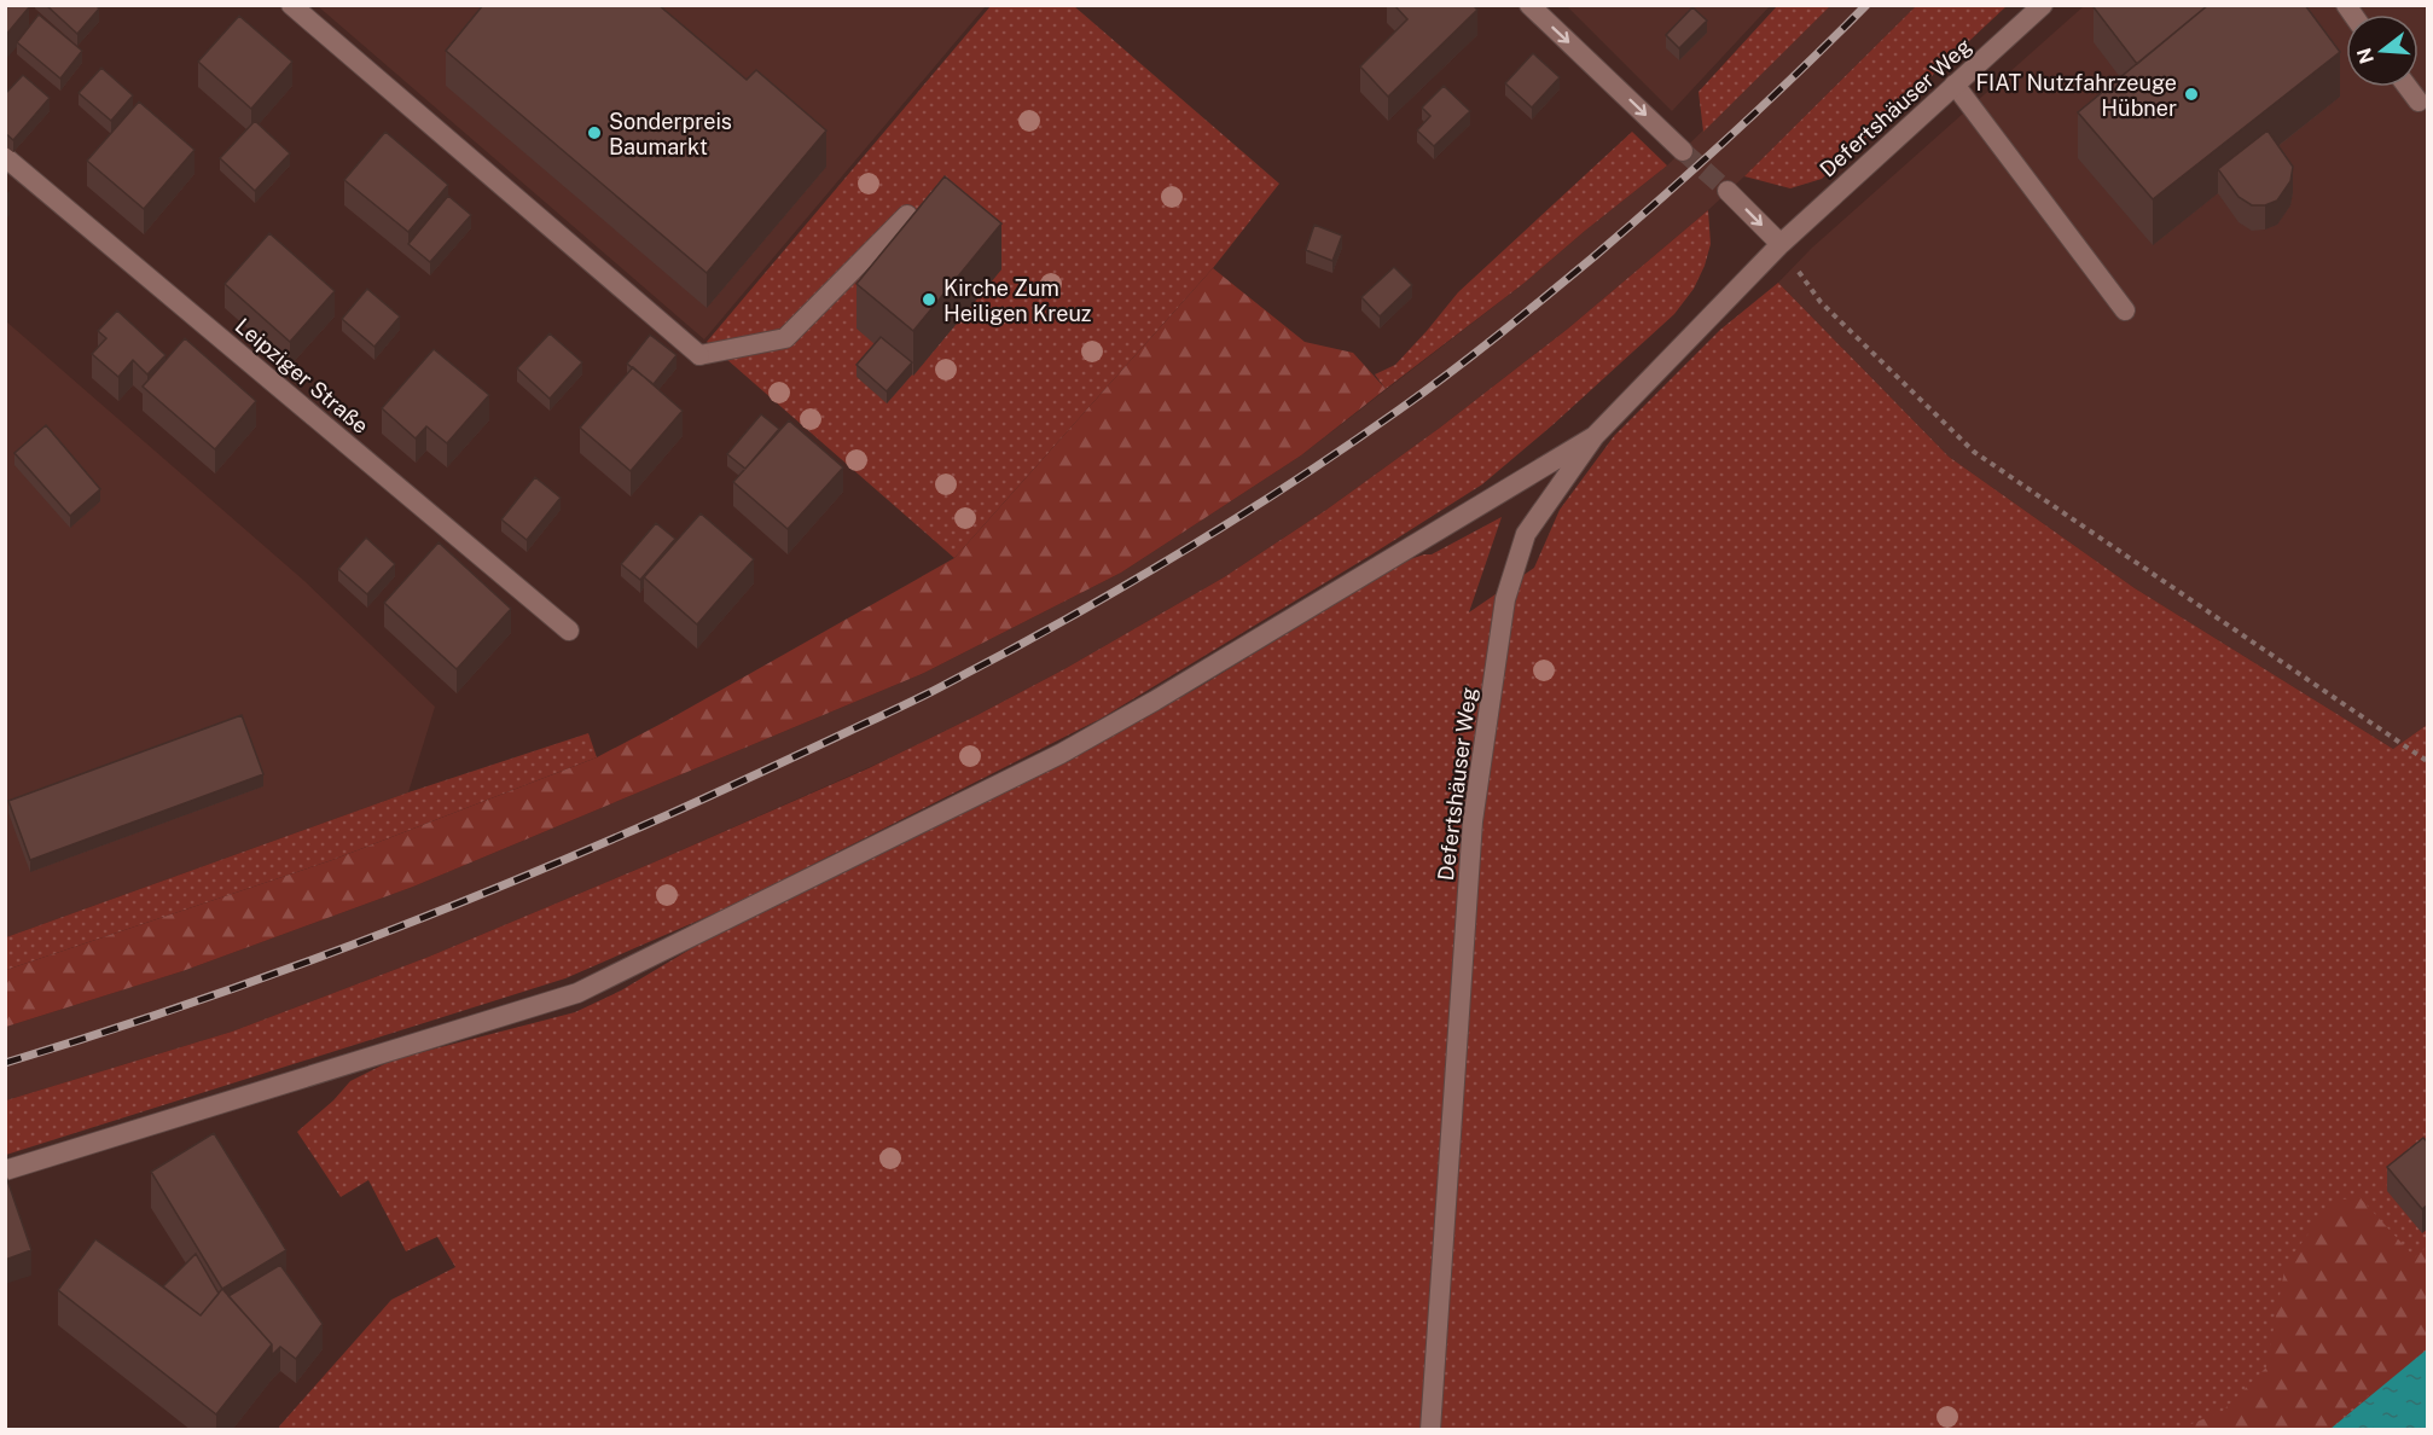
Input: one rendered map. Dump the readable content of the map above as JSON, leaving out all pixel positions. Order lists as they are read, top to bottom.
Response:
{
  "streets": {
    "street": ["Defertshäuser Weg", "Leipziger Straße"]
  },
  "places": ["FIAT Nutzfahrzeuge Hübner", "Sonderpreis Baumarkt", "Kirche Zum Heiligen Kreuz"],
  "north": "left"
}
